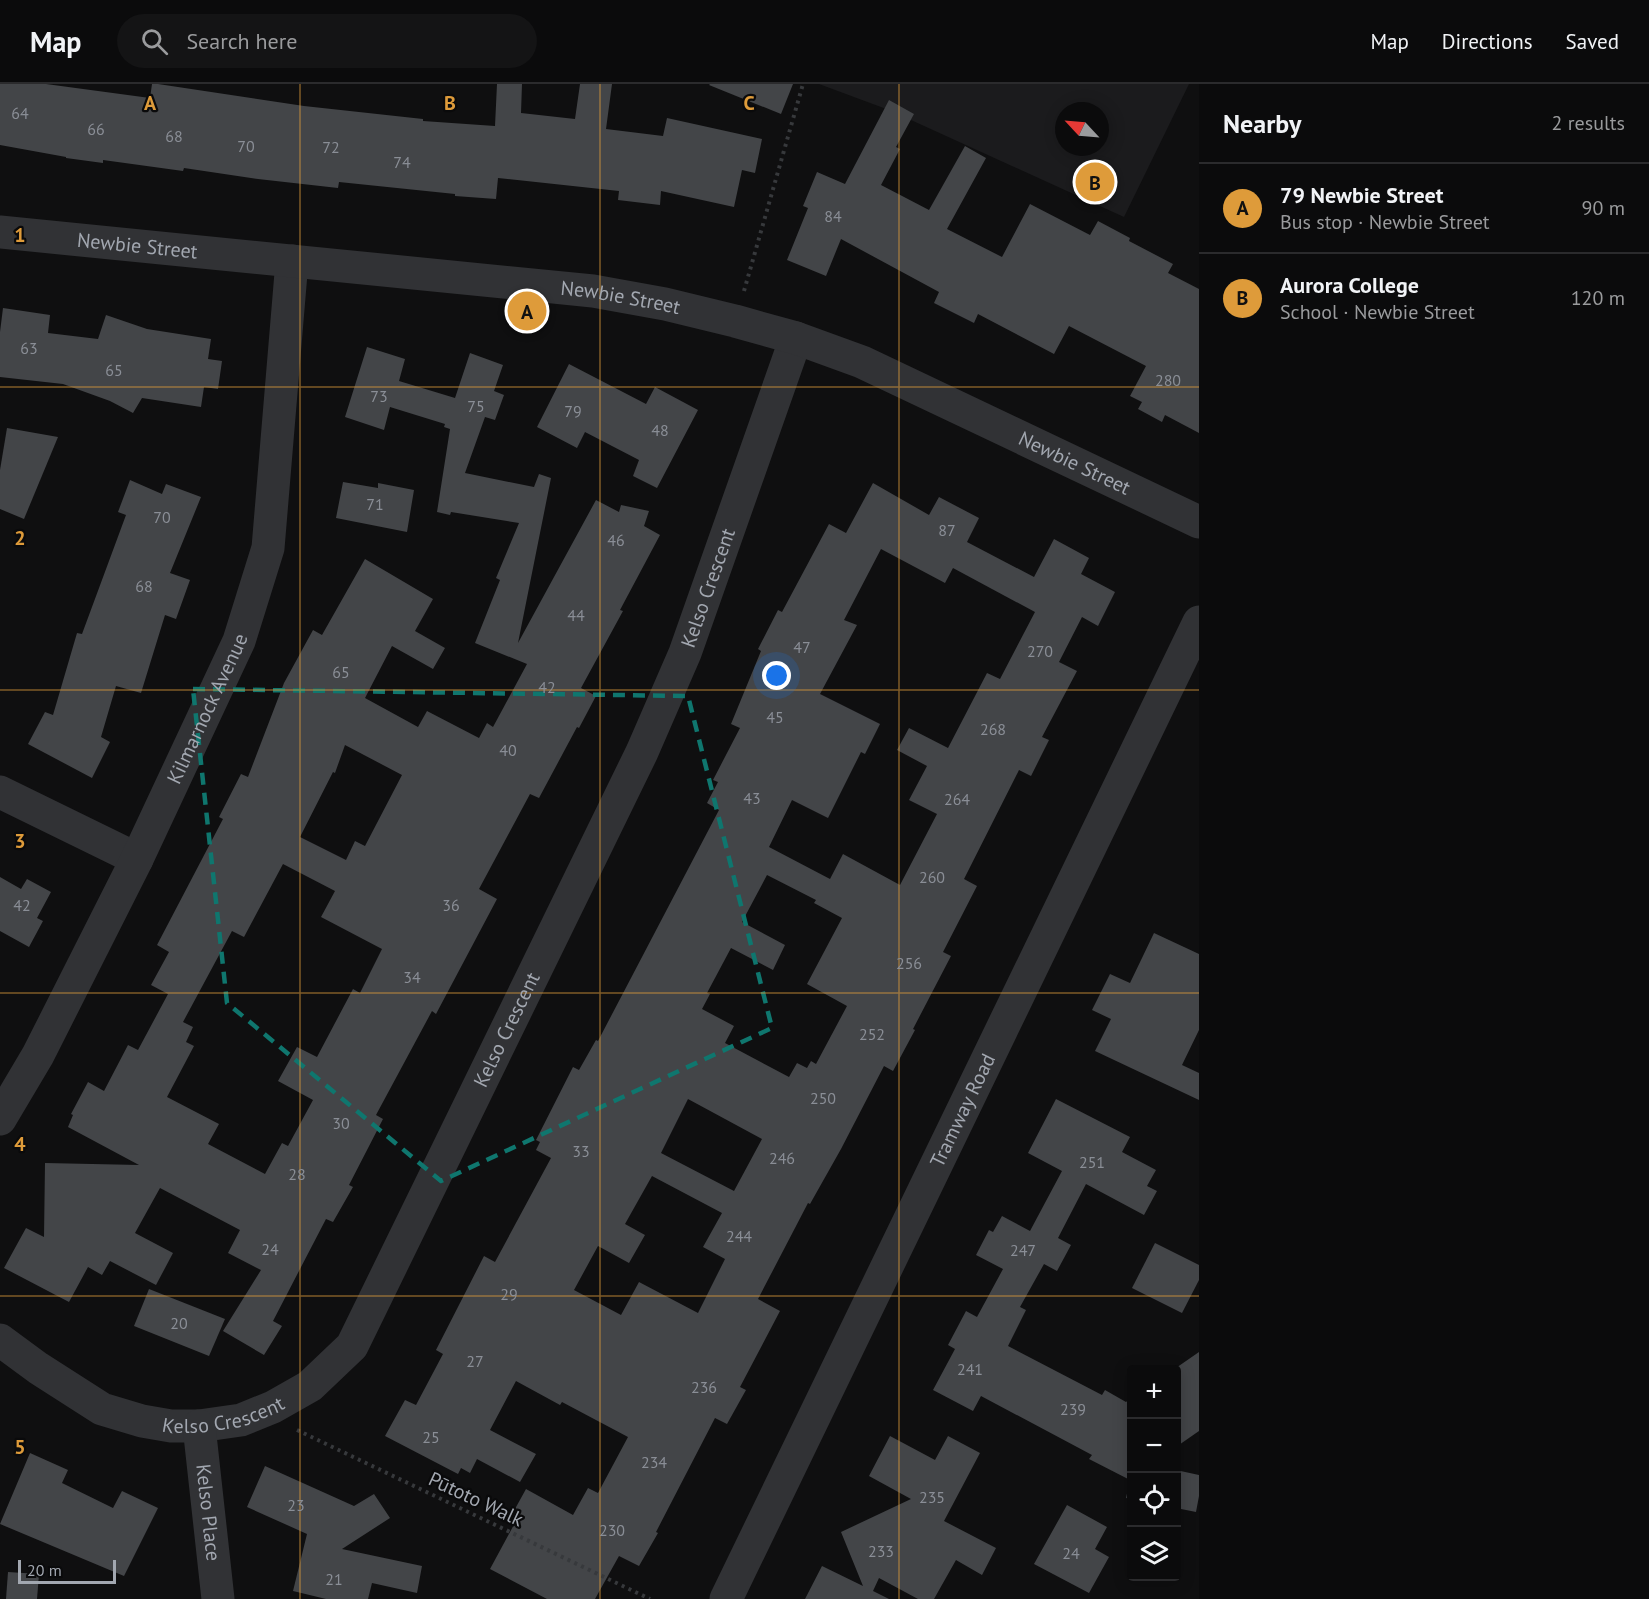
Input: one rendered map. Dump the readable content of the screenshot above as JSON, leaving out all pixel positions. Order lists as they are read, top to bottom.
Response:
{
  "streets": {
    "street": [
      "Newbie Street",
      "Kelso Crescent",
      "Kilmarnock Avenue",
      "Tramway Road",
      "Kelso Place"
    ],
    "path": ["Pūtoto Walk"]
  },
  "crossings": [
    ["Newbie Street", "Kelso Crescent"],
    ["Newbie Street", "Kilmarnock Avenue"],
    ["Kelso Crescent", "Kelso Place"]
  ],
  "house_numbers": [
    "64",
    "66",
    "68",
    "70",
    "72",
    "74",
    "84",
    "63",
    "65",
    "280",
    "73",
    "75",
    "79",
    "48",
    "71",
    "70",
    "87",
    "46",
    "68",
    "44",
    "47",
    "270",
    "65",
    "42",
    "45",
    "268",
    "40",
    "43",
    "264",
    "260",
    "42",
    "36",
    "256",
    "34",
    "252",
    "250",
    "30",
    "33",
    "246",
    "251",
    "28",
    "244",
    "24",
    "247",
    "29",
    "20",
    "27",
    "241",
    "236",
    "239",
    "25",
    "234",
    "235",
    "23",
    "230",
    "233",
    "24",
    "21"
  ],
  "scale_bar": "20 m",
  "north": "top left",
  "page": {
    "header": "Map",
    "search": "Search here",
    "nav": ["Map", "Directions", "Saved"],
    "heading": ["Nearby", "2 results"],
    "pins": ["B", "A"],
    "list": [
      {
        "mark": "A",
        "name": "79 Newbie Street",
        "note": "Bus stop · Newbie Street",
        "value": "90 m"
      },
      {
        "mark": "B",
        "name": "Aurora College",
        "note": "School · Newbie Street",
        "value": "120 m"
      }
    ],
    "map_buttons": ["+", "−"],
    "scale": "20 m"
  },
  "grid": {
    "columns": ["A", "B", "C"],
    "rows": [
      "1",
      "2",
      "3",
      "4",
      "5"
    ]
  }
}
